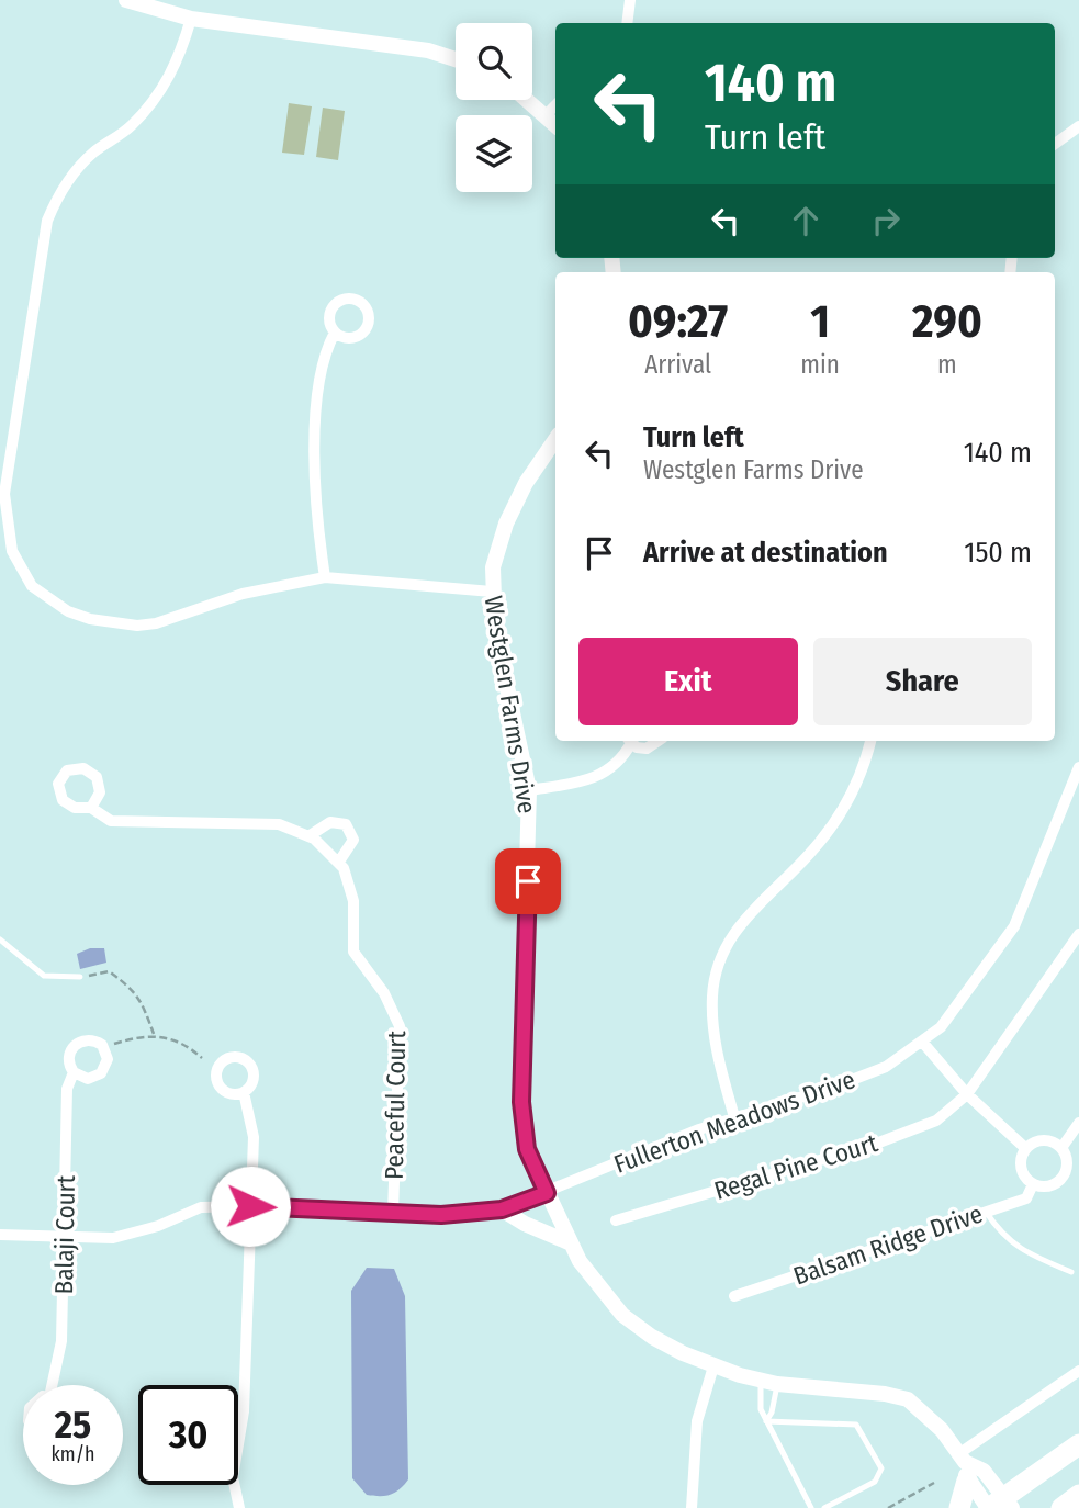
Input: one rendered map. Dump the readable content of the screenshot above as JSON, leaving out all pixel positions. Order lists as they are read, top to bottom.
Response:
{
  "streets": {
    "street": [
      "Westglen Farms Drive",
      "Peaceful Court",
      "Fullerton Meadows Drive",
      "Regal Pine Court",
      "Balaji Court",
      "Balsam Ridge Drive"
    ]
  },
  "crossings": [
    ["Westglen Farms Drive", "Fullerton Meadows Drive"],
    ["Peaceful Court", "Fullerton Meadows Drive"],
    ["Fullerton Meadows Drive", "Balaji Court"]
  ],
  "page": {
    "turn": ["140 m", "Turn left"],
    "eta": [
      "09:27",
      "Arrival",
      "1",
      "min",
      "290",
      "m"
    ],
    "list": [
      {
        "name": "Turn left",
        "note": "Westglen Farms Drive",
        "value": "140 m"
      },
      {
        "name": "Arrive at destination",
        "value": "150 m"
      }
    ],
    "buttons": ["Exit", "Share"],
    "speed": "25 km/h",
    "limit": "30"
  }
}
